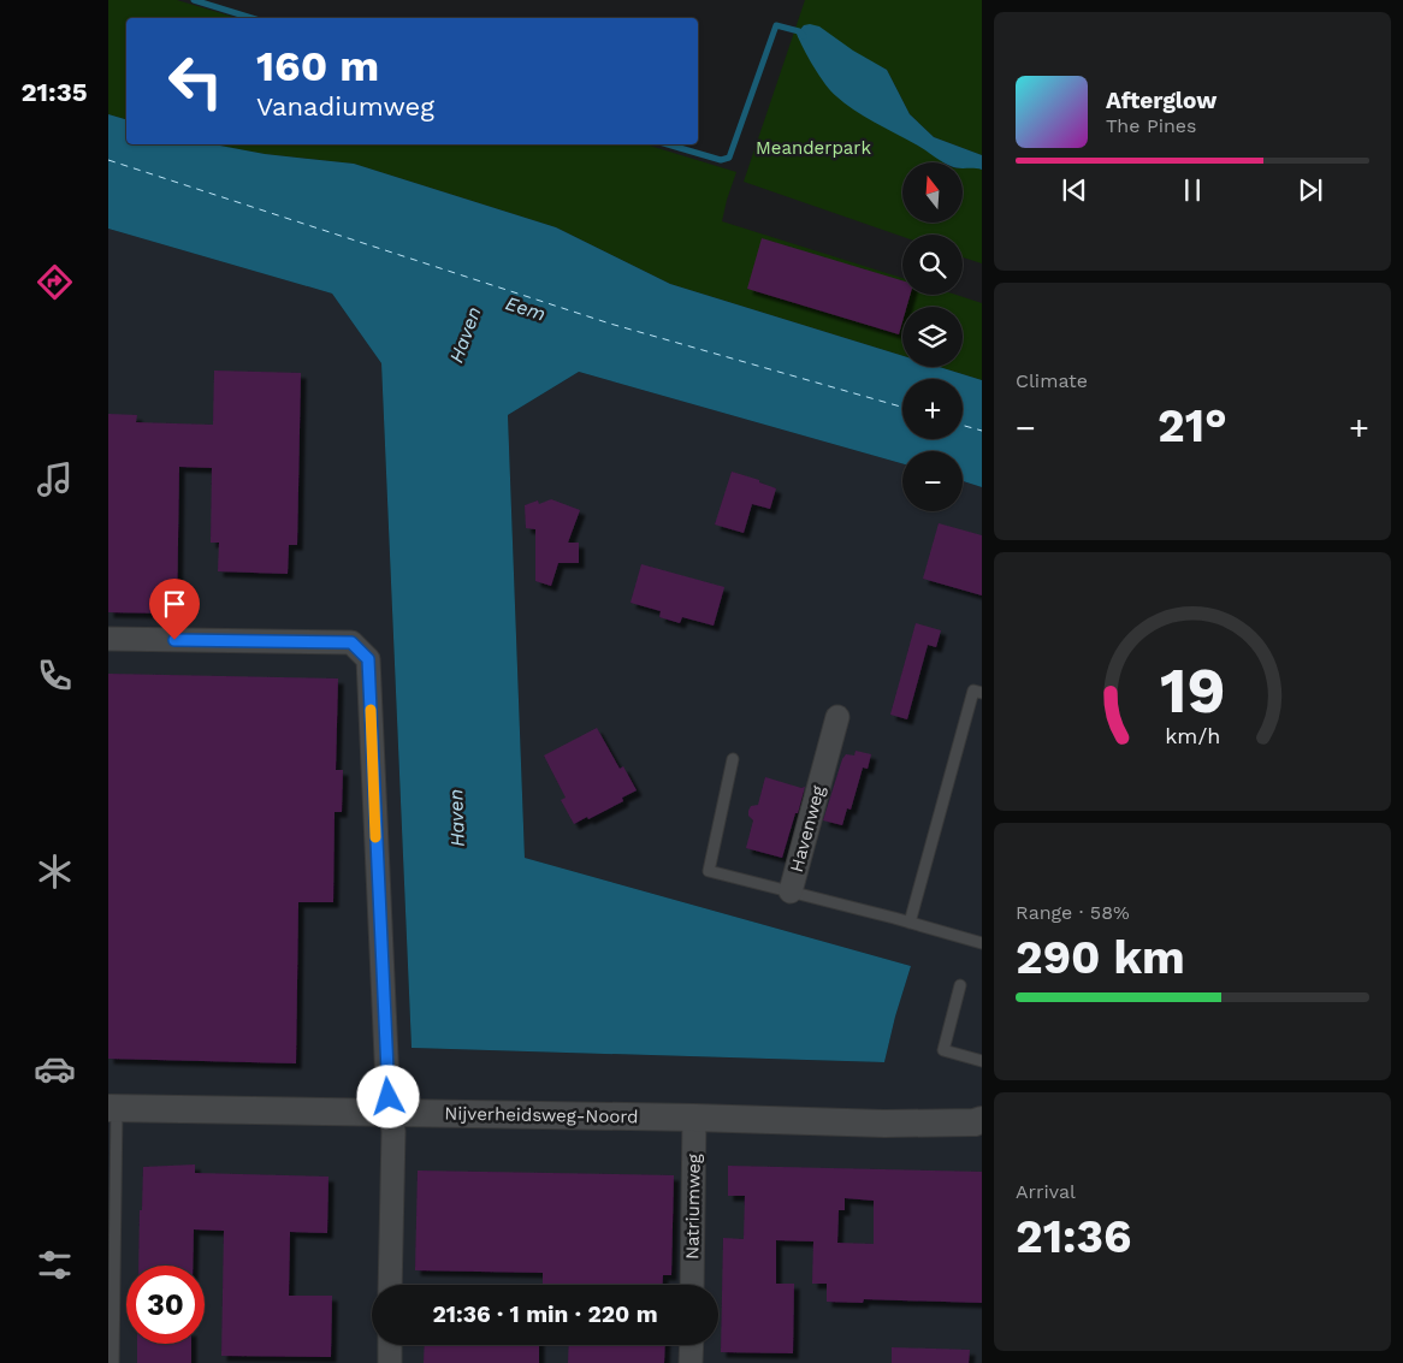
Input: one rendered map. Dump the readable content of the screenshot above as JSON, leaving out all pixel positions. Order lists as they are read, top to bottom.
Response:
{
  "streets": {
    "street": ["Havenweg", "Nijverheidsweg-Noord", "Natriumweg"]
  },
  "crossings": [
    ["Nijverheidsweg-Noord", "Natriumweg"]
  ],
  "water": ["Eem", "Haven"],
  "parks": ["Meanderpark"],
  "north": "top",
  "page": {
    "tabs": "21:35",
    "turn": ["160 m", "Vanadiumweg"],
    "song": ["Afterglow", "The Pines"],
    "map_buttons": ["+", "−"],
    "tile": [
      "Climate",
      ["Range · 58%", "290 km"],
      ["Arrival", "21:36"]
    ],
    "heat": ["−", "21°", "+"],
    "limit": "30",
    "trip": "21:36 · 1 min · 220 m",
    "gauge": ["19", "km/h"]
  }
}
